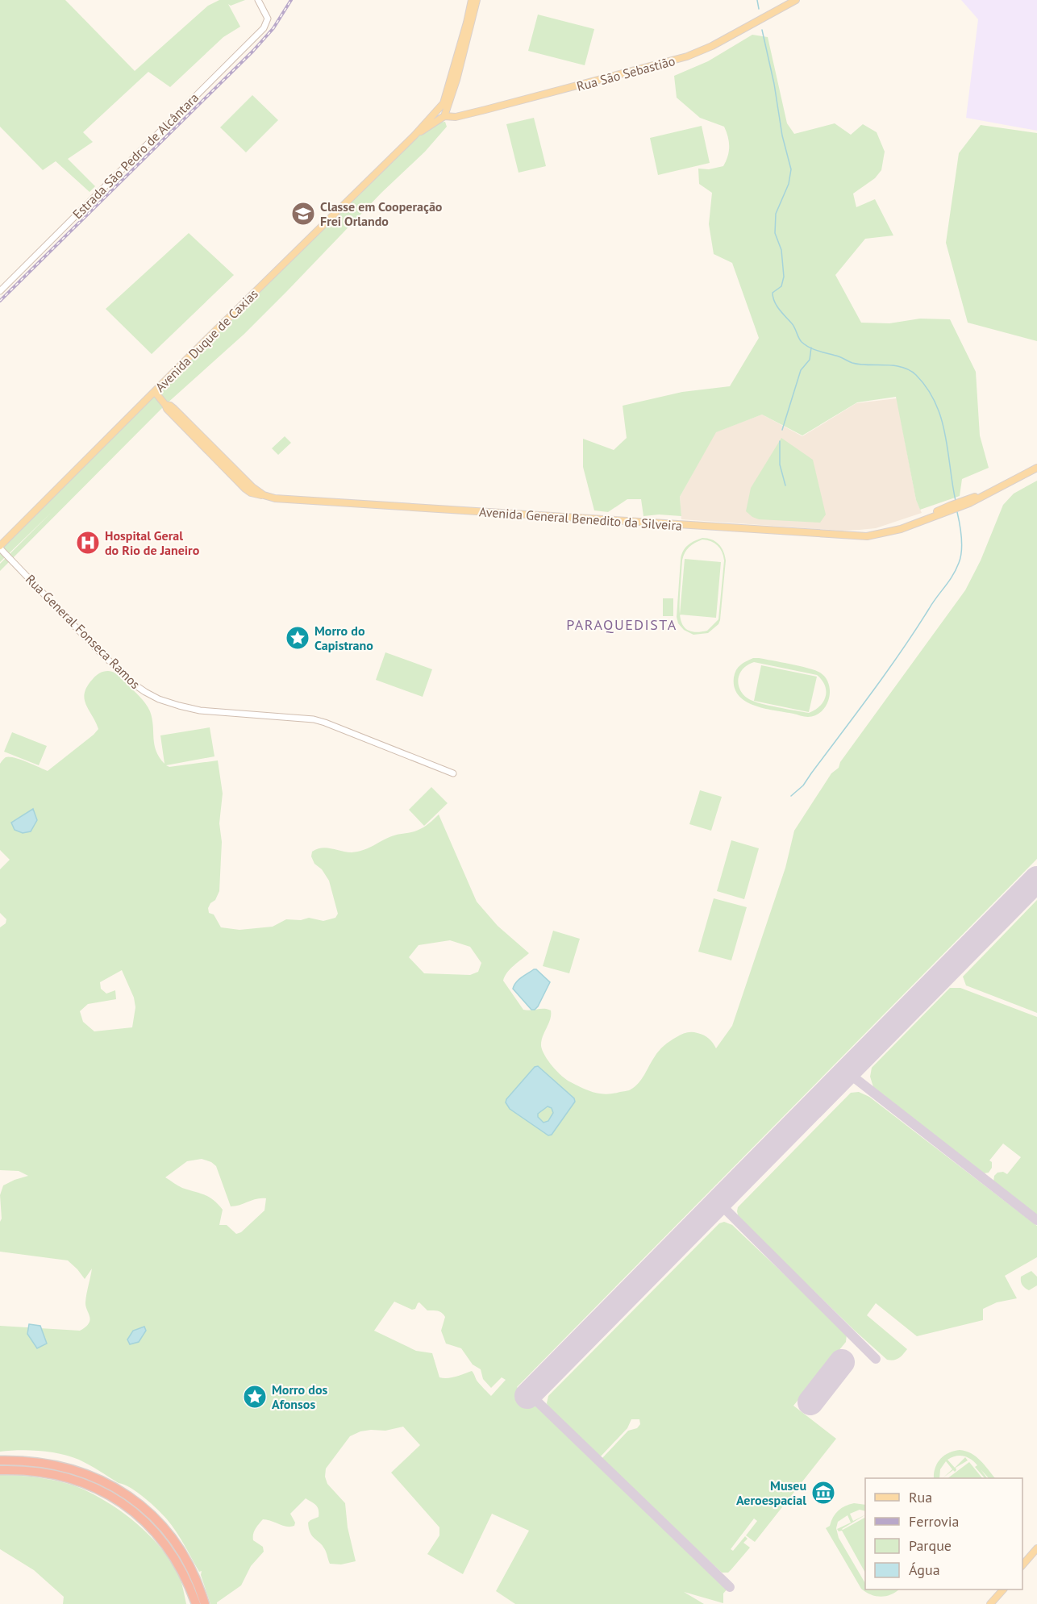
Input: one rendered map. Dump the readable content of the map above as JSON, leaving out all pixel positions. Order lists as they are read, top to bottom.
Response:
{
  "streets": {
    "main road": ["Rua São Sebastião", "Avenida Duque de Caxias", "Avenida General Benedito da Silveira"],
    "street": ["Estrada São Pedro de Alcântara", "Rua General Fonseca Ramos"]
  },
  "crossings": [
    ["Rua São Sebastião", "Avenida Duque de Caxias"],
    ["Avenida Duque de Caxias", "Avenida General Benedito da Silveira"],
    ["Avenida Duque de Caxias", "Rua General Fonseca Ramos"]
  ],
  "districts": ["PARAQUEDISTA"],
  "places": {
    "school or university": ["Classe em Cooperação Frei Orlando"],
    "hospital": ["Hospital Geral do Rio de Janeiro"],
    "place": ["Morro do Capistrano", "Morro dos Afonsos"],
    "museum": ["Museu Aeroespacial"]
  },
  "legend": [
    "Rua",
    "Ferrovia",
    "Parque",
    "Água"
  ]
}
